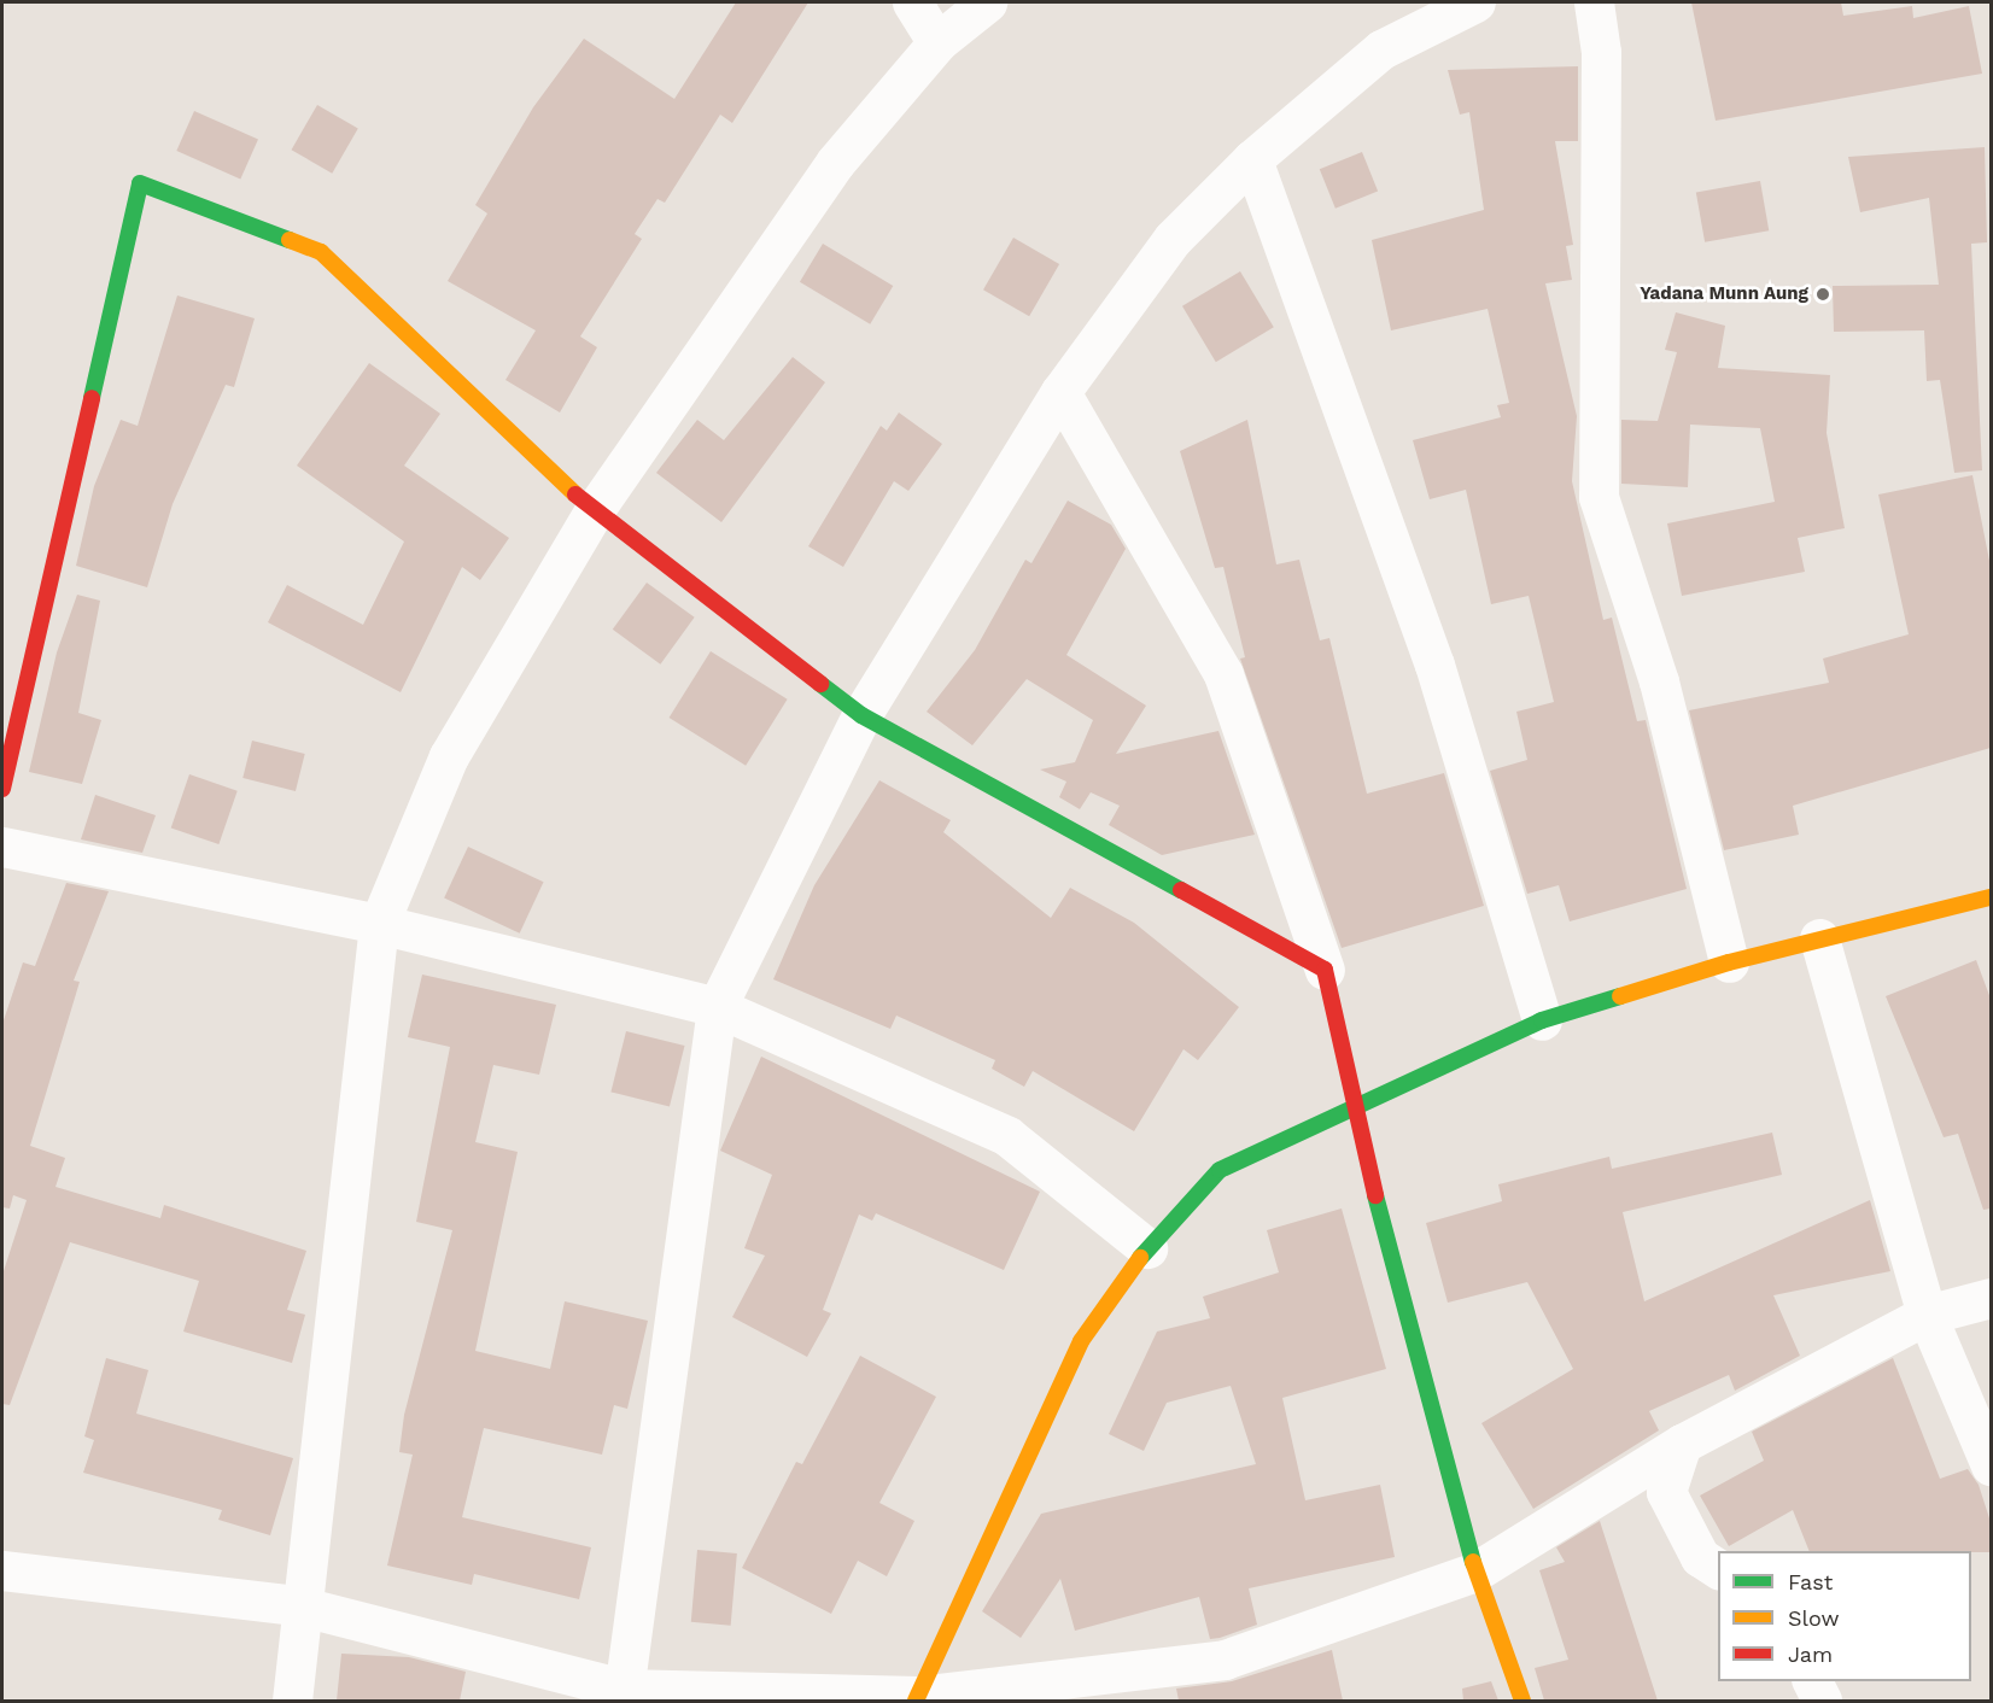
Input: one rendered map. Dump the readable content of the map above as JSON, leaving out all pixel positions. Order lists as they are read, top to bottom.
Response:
{
  "places": ["Yadana Munn Aung"],
  "legend": ["Fast", "Slow", "Jam"]
}
